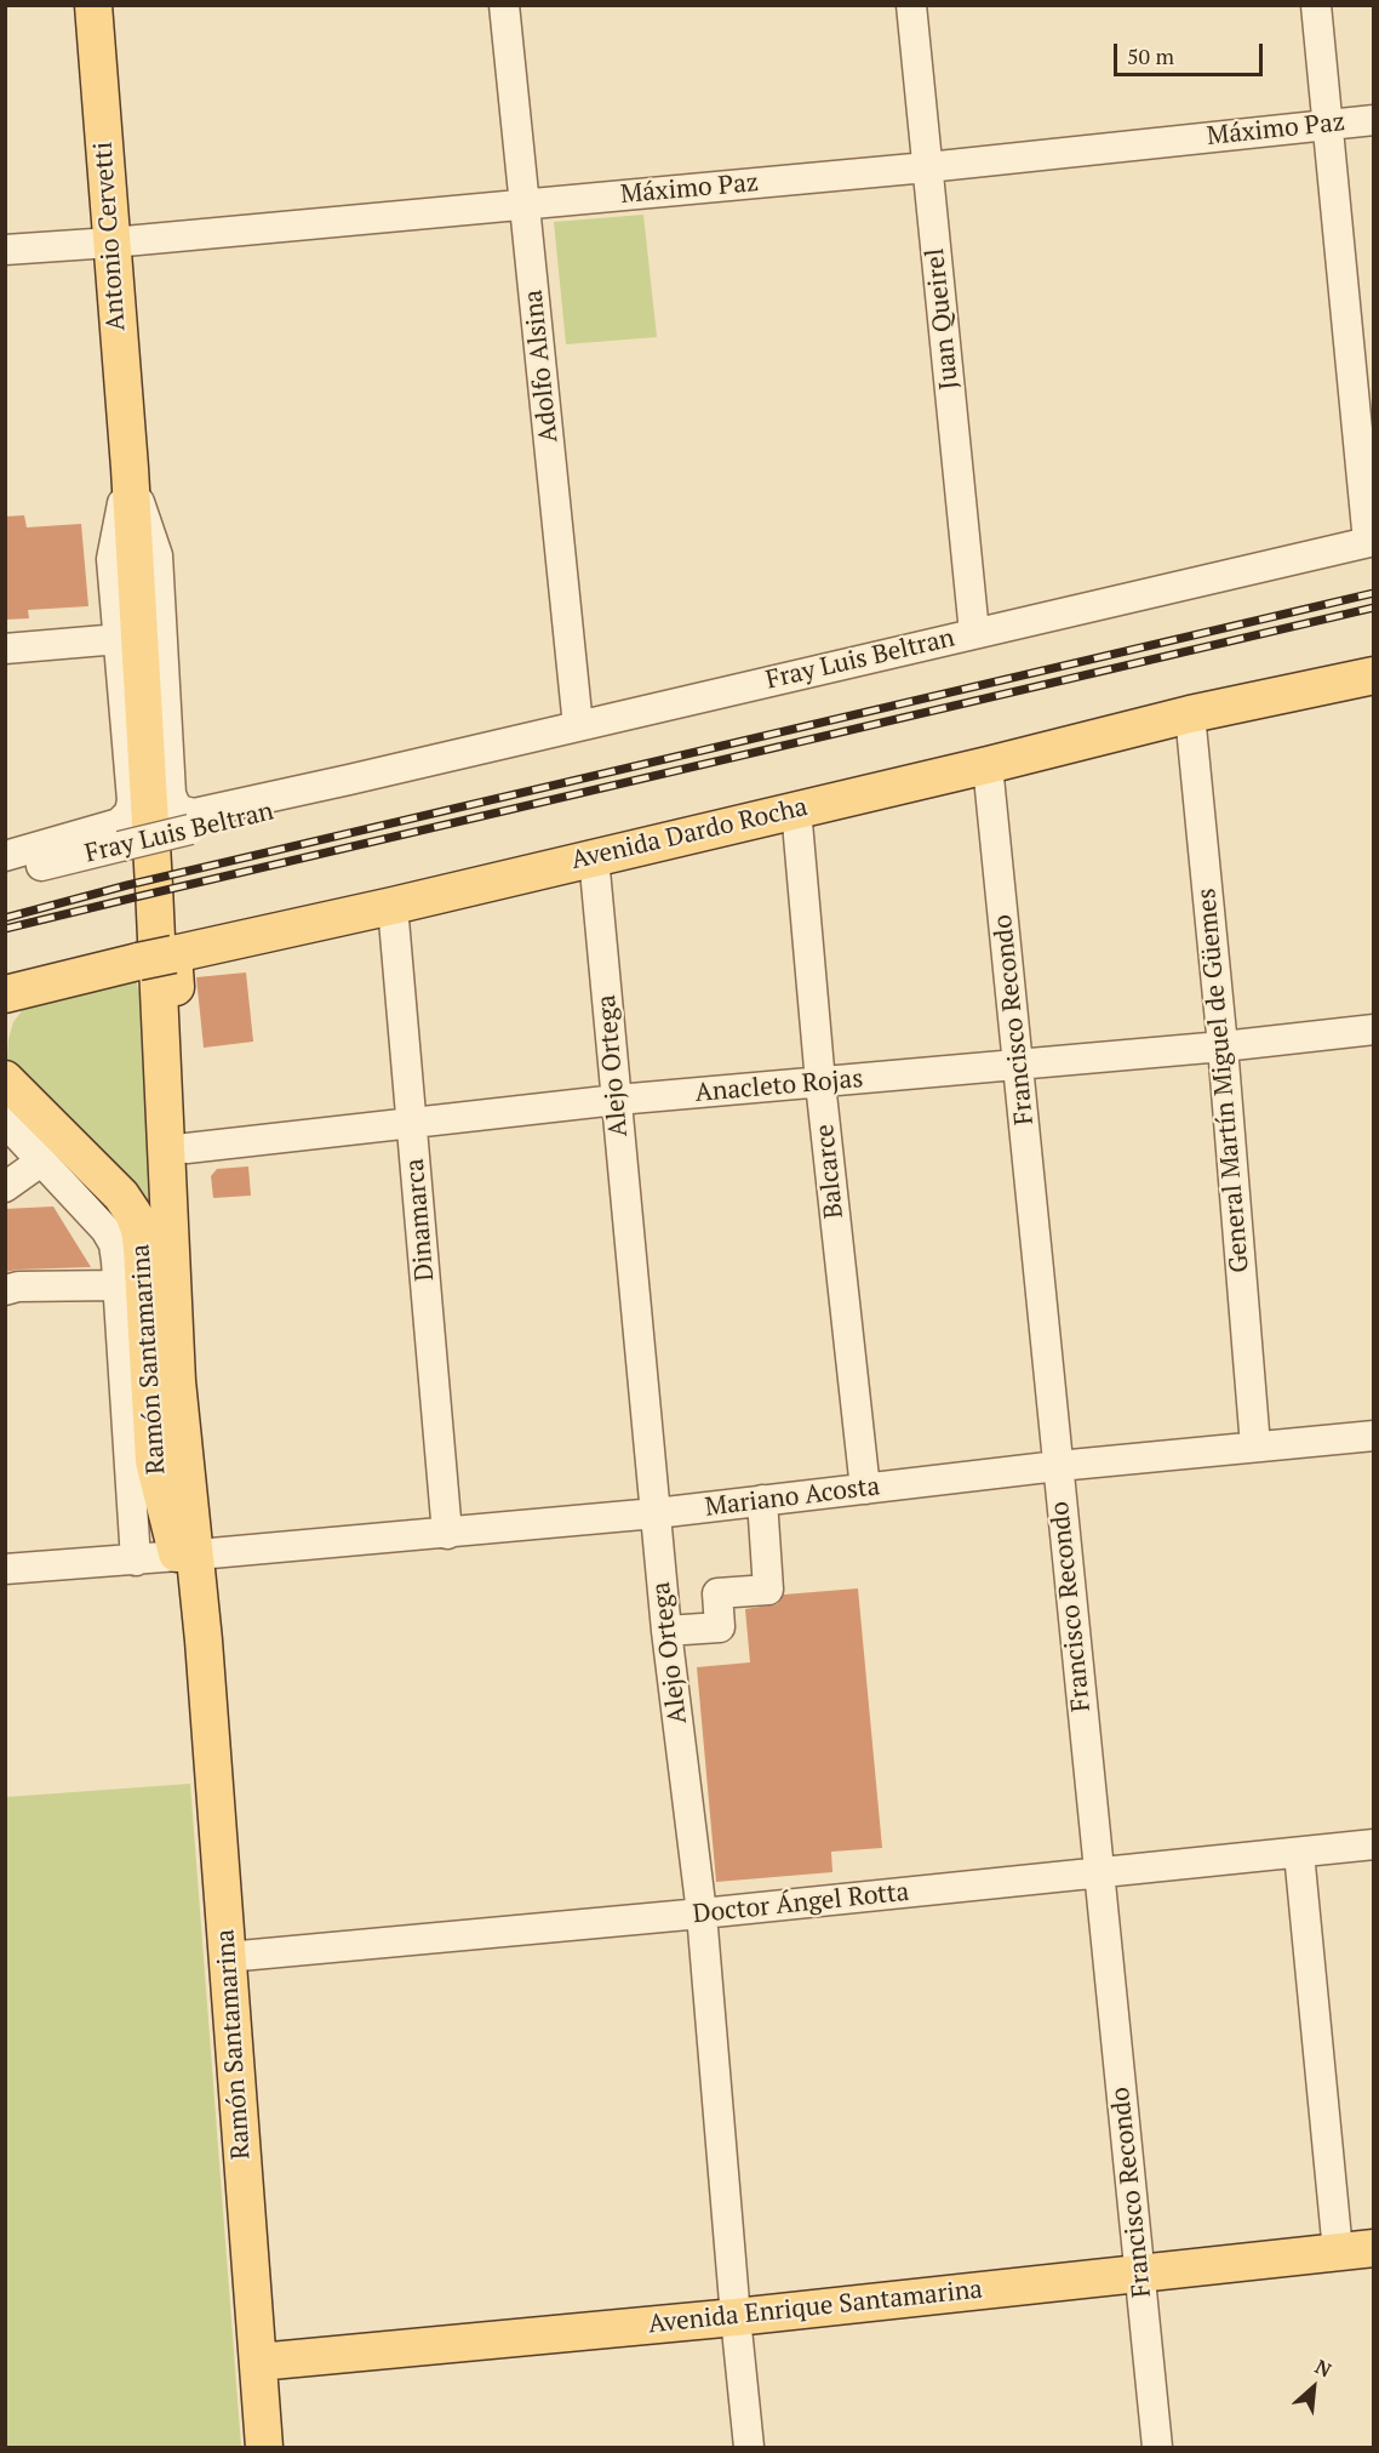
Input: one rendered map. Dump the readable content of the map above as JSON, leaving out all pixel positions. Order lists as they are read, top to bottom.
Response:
{
  "streets": {
    "main road": [
      "Antonio Cervetti",
      "Avenida Dardo Rocha",
      "Ramón Santamarina",
      "Avenida Enrique Santamarina"
    ],
    "street": [
      "Máximo Paz",
      "Juan Queirel",
      "Adolfo Alsina",
      "Fray Luis Beltran",
      "Francisco Recondo",
      "Alejo Ortega",
      "General Martín Miguel de Güemes",
      "Anacleto Rojas",
      "Balcarce",
      "Dinamarca",
      "Mariano Acosta",
      "Doctor Ángel Rotta"
    ]
  },
  "crossings": [
    ["Máximo Paz", "Antonio Cervetti"],
    ["Máximo Paz", "Juan Queirel"],
    ["Máximo Paz", "Adolfo Alsina"],
    ["Antonio Cervetti", "Fray Luis Beltran"],
    ["Antonio Cervetti", "Ramón Santamarina"],
    ["Juan Queirel", "Fray Luis Beltran"],
    ["Adolfo Alsina", "Fray Luis Beltran"],
    ["Avenida Dardo Rocha", "Francisco Recondo"],
    ["Avenida Dardo Rocha", "Alejo Ortega"],
    ["Avenida Dardo Rocha", "General Martín Miguel de Güemes"],
    ["Avenida Dardo Rocha", "Balcarce"],
    ["Avenida Dardo Rocha", "Dinamarca"],
    ["Avenida Dardo Rocha", "Ramón Santamarina"],
    ["Francisco Recondo", "Anacleto Rojas"],
    ["Francisco Recondo", "Mariano Acosta"],
    ["Francisco Recondo", "Doctor Ángel Rotta"],
    ["Francisco Recondo", "Avenida Enrique Santamarina"],
    ["Alejo Ortega", "Anacleto Rojas"],
    ["Alejo Ortega", "Mariano Acosta"],
    ["Alejo Ortega", "Doctor Ángel Rotta"],
    ["Alejo Ortega", "Avenida Enrique Santamarina"],
    ["General Martín Miguel de Güemes", "Anacleto Rojas"],
    ["General Martín Miguel de Güemes", "Mariano Acosta"],
    ["Anacleto Rojas", "Balcarce"],
    ["Anacleto Rojas", "Dinamarca"],
    ["Anacleto Rojas", "Ramón Santamarina"],
    ["Balcarce", "Mariano Acosta"],
    ["Dinamarca", "Mariano Acosta"],
    ["Ramón Santamarina", "Mariano Acosta"],
    ["Ramón Santamarina", "Doctor Ángel Rotta"],
    ["Ramón Santamarina", "Avenida Enrique Santamarina"]
  ],
  "scale_bar": "50 m",
  "north": "top right"
}
